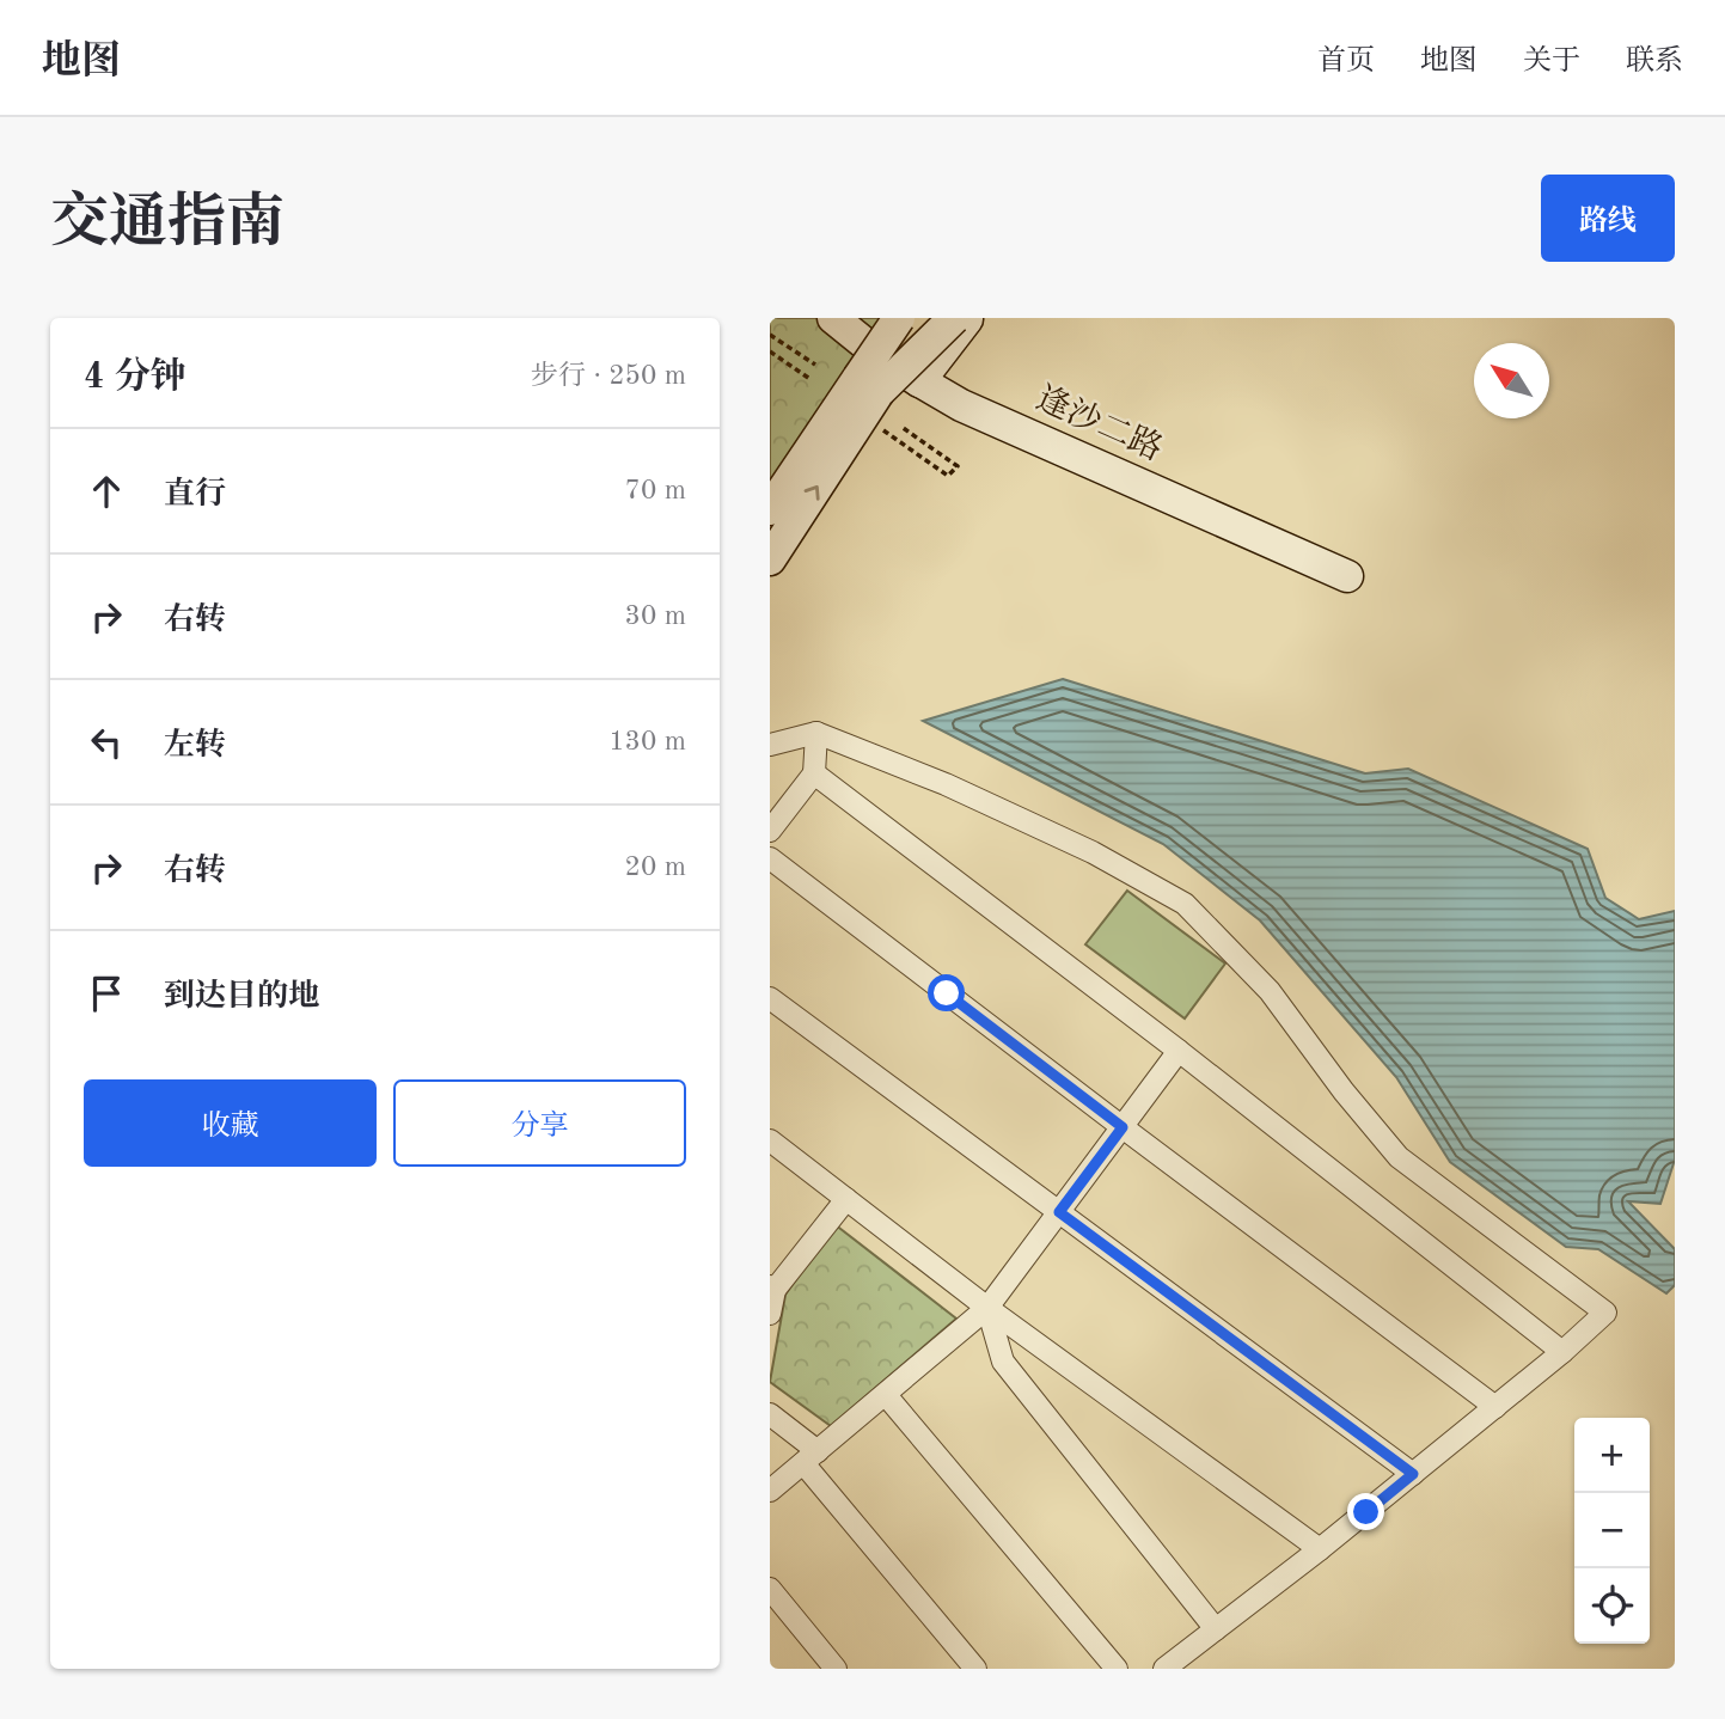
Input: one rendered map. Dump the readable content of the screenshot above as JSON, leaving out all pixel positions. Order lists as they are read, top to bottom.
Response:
{
  "streets": {
    "street": ["逢沙二路"]
  },
  "north": "top left",
  "page": {
    "header": "地图",
    "nav": [
      "首页",
      "地图",
      "关于",
      "联系"
    ],
    "title": "交通指南",
    "buttons": [
      "路线",
      ["收藏", "分享"]
    ],
    "heading": ["4 分钟", "步行 · 250 m"],
    "list": [
      ["直行", "70 m"],
      ["右转", "30 m"],
      ["左转", "130 m"],
      ["右转", "20 m"],
      "到达目的地"
    ],
    "map_buttons": ["+", "−"]
  }
}
